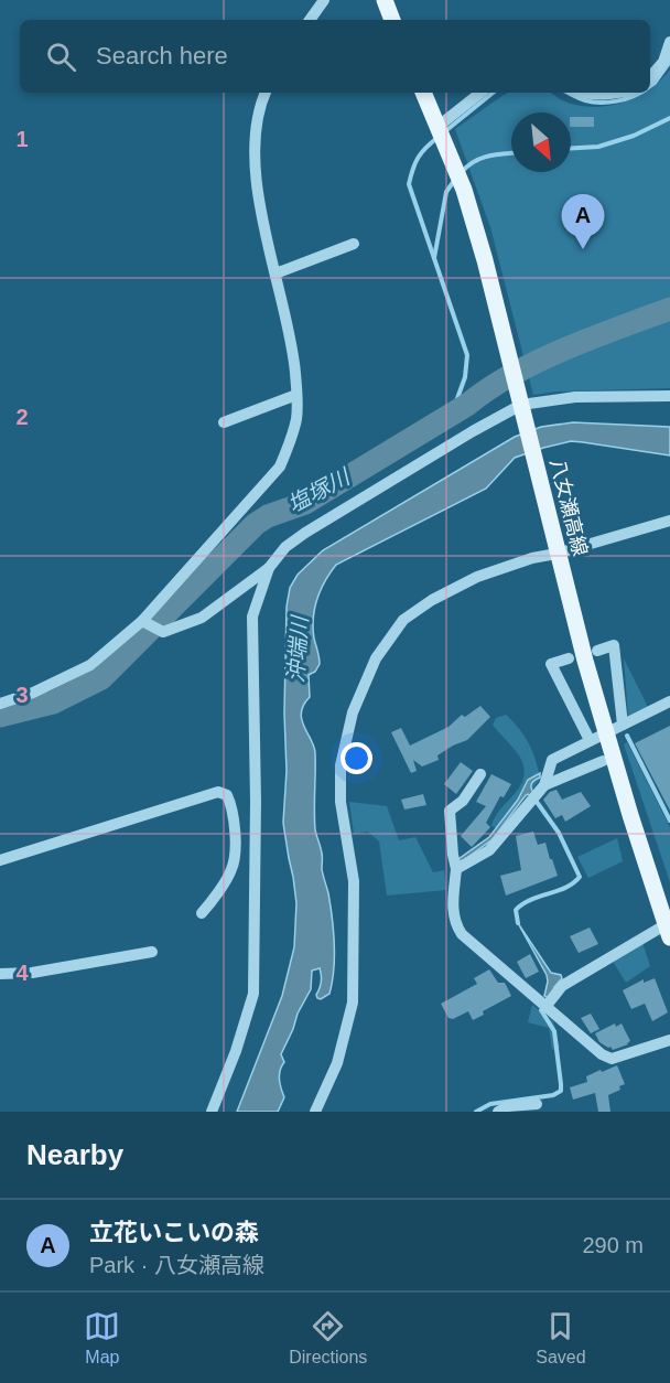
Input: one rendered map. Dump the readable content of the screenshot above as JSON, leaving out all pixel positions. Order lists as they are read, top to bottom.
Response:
{
  "streets": {
    "main road": ["八女瀬高線"]
  },
  "water": ["塩塚川", "沖端川"],
  "north": "bottom right",
  "page": {
    "search": "Search here",
    "pins": "A",
    "heading": "Nearby",
    "list": [
      {
        "mark": "A",
        "name": "立花いこいの森",
        "note": "Park · 八女瀬高線",
        "value": "290 m"
      }
    ],
    "nav": ["Map", "Directions", "Saved"]
  },
  "grid": {
    "rows": [
      "1",
      "2",
      "3",
      "4"
    ]
  }
}
